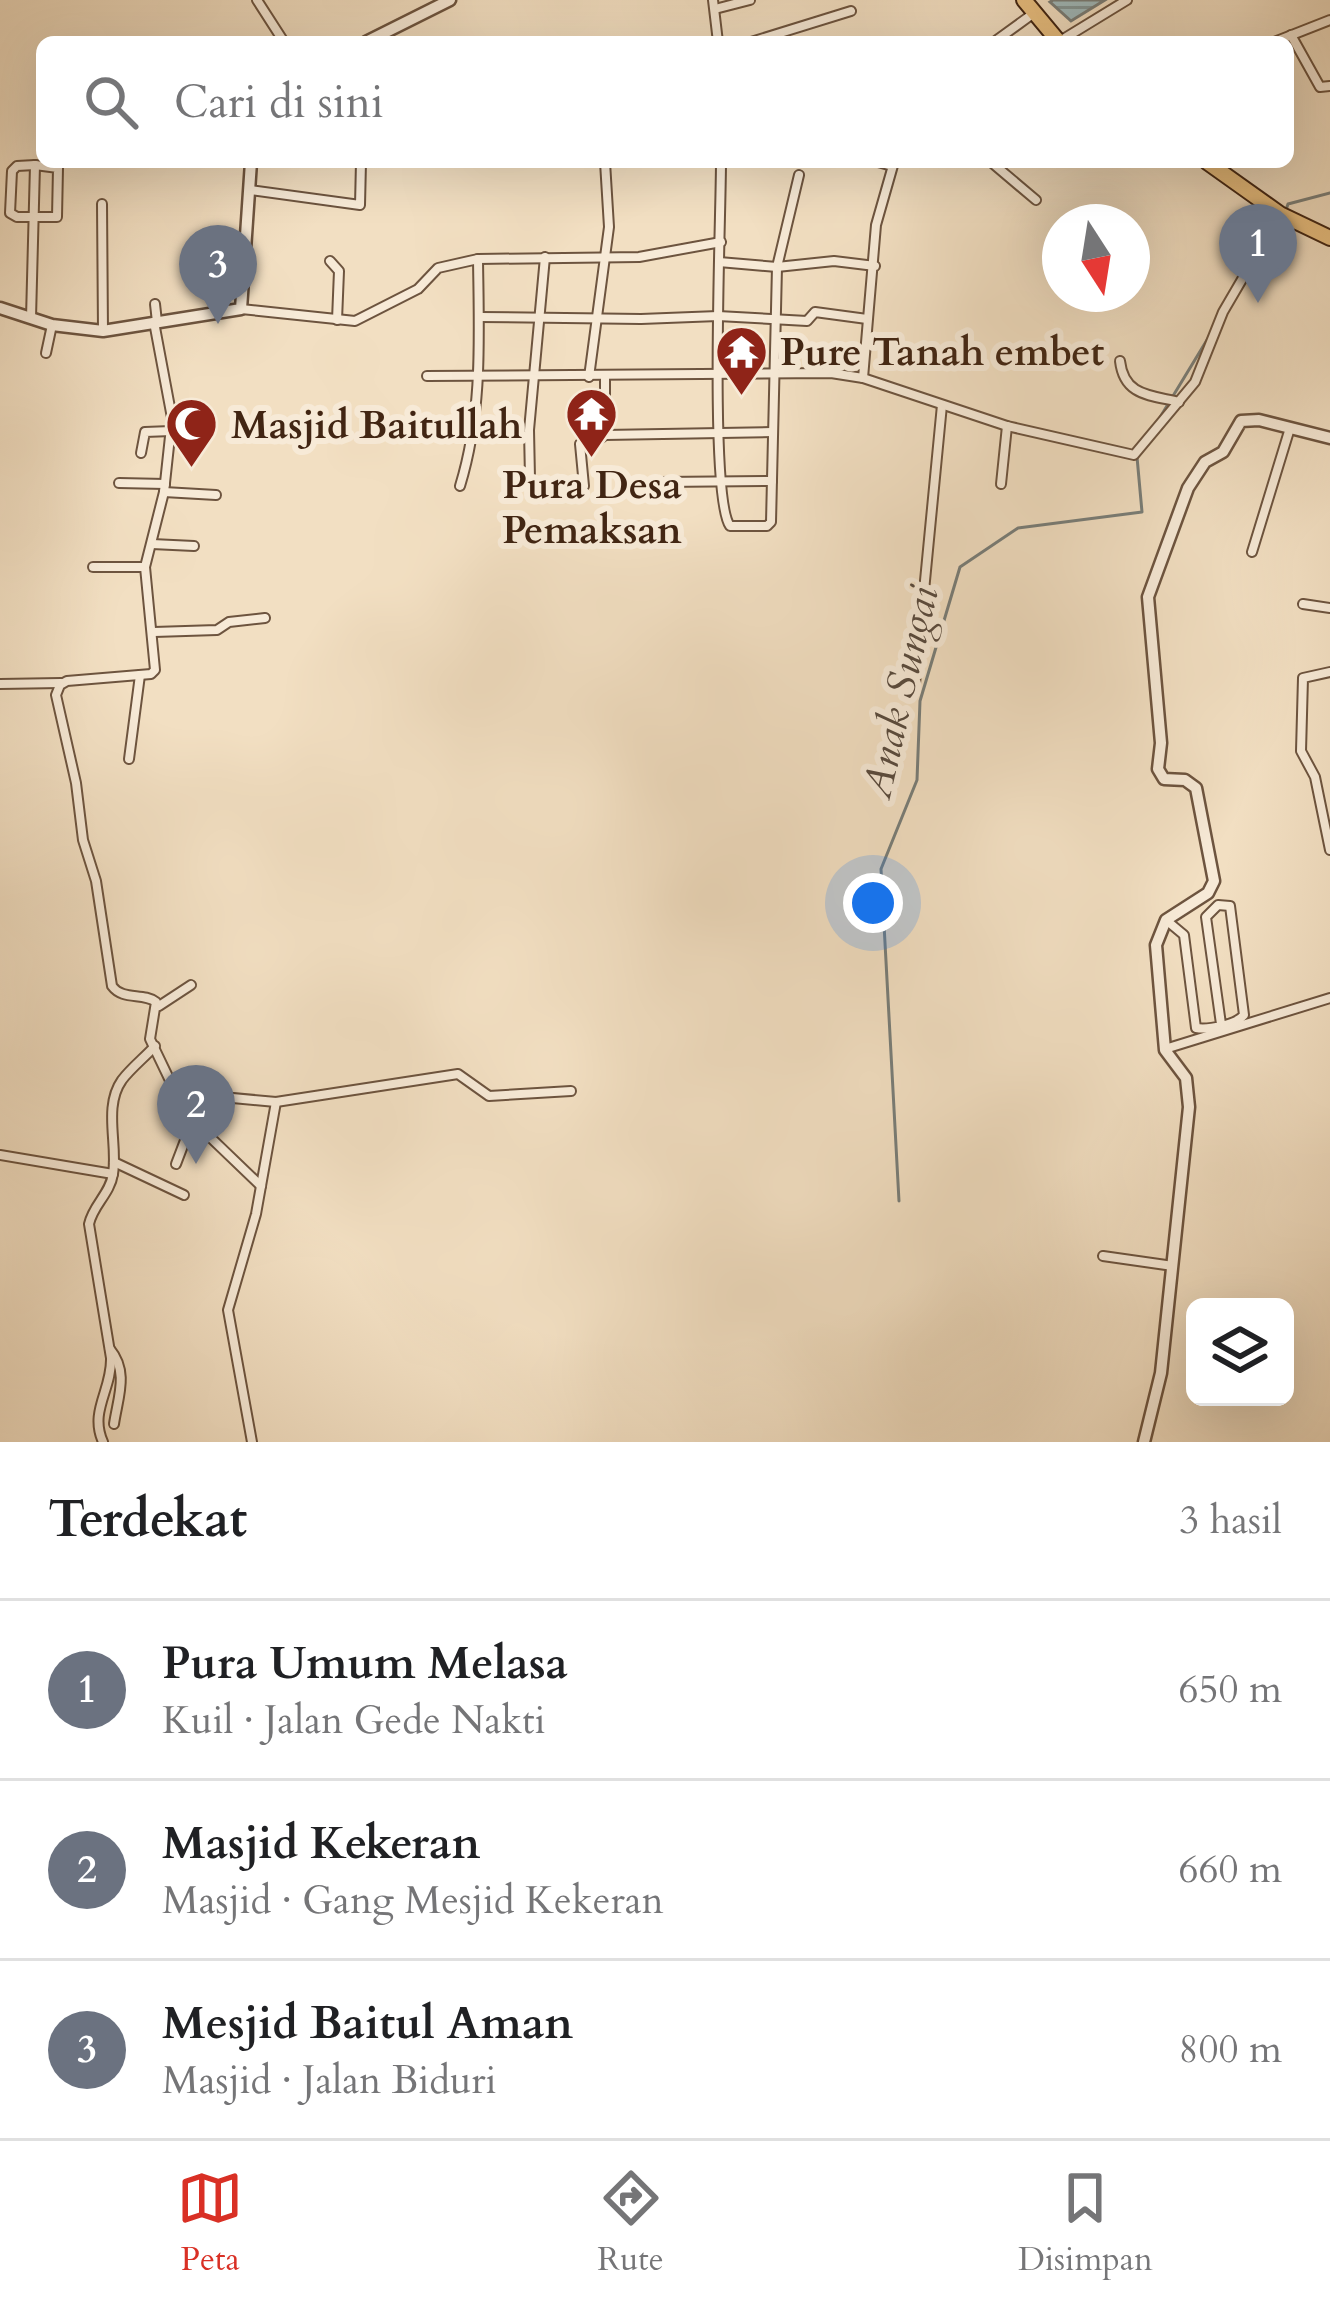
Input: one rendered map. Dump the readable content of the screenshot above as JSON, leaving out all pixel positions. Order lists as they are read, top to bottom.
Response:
{
  "water": ["Anak Sungai"],
  "places": {
    "temple": ["Pure Tanah embet", "Pura Desa Pemaksan"],
    "mosque": ["Masjid Baitullah"]
  },
  "north": "bottom",
  "page": {
    "search": "Cari di sini",
    "pins": ["1", "3", "2"],
    "heading": ["Terdekat", "3 hasil"],
    "list": [
      {
        "mark": "1",
        "name": "Pura Umum Melasa",
        "note": "Kuil · Jalan Gede Nakti",
        "value": "650 m"
      },
      {
        "mark": "2",
        "name": "Masjid Kekeran",
        "note": "Masjid · Gang Mesjid Kekeran",
        "value": "660 m"
      },
      {
        "mark": "3",
        "name": "Mesjid Baitul Aman",
        "note": "Masjid · Jalan Biduri",
        "value": "800 m"
      }
    ],
    "nav": ["Peta", "Rute", "Disimpan"]
  }
}
